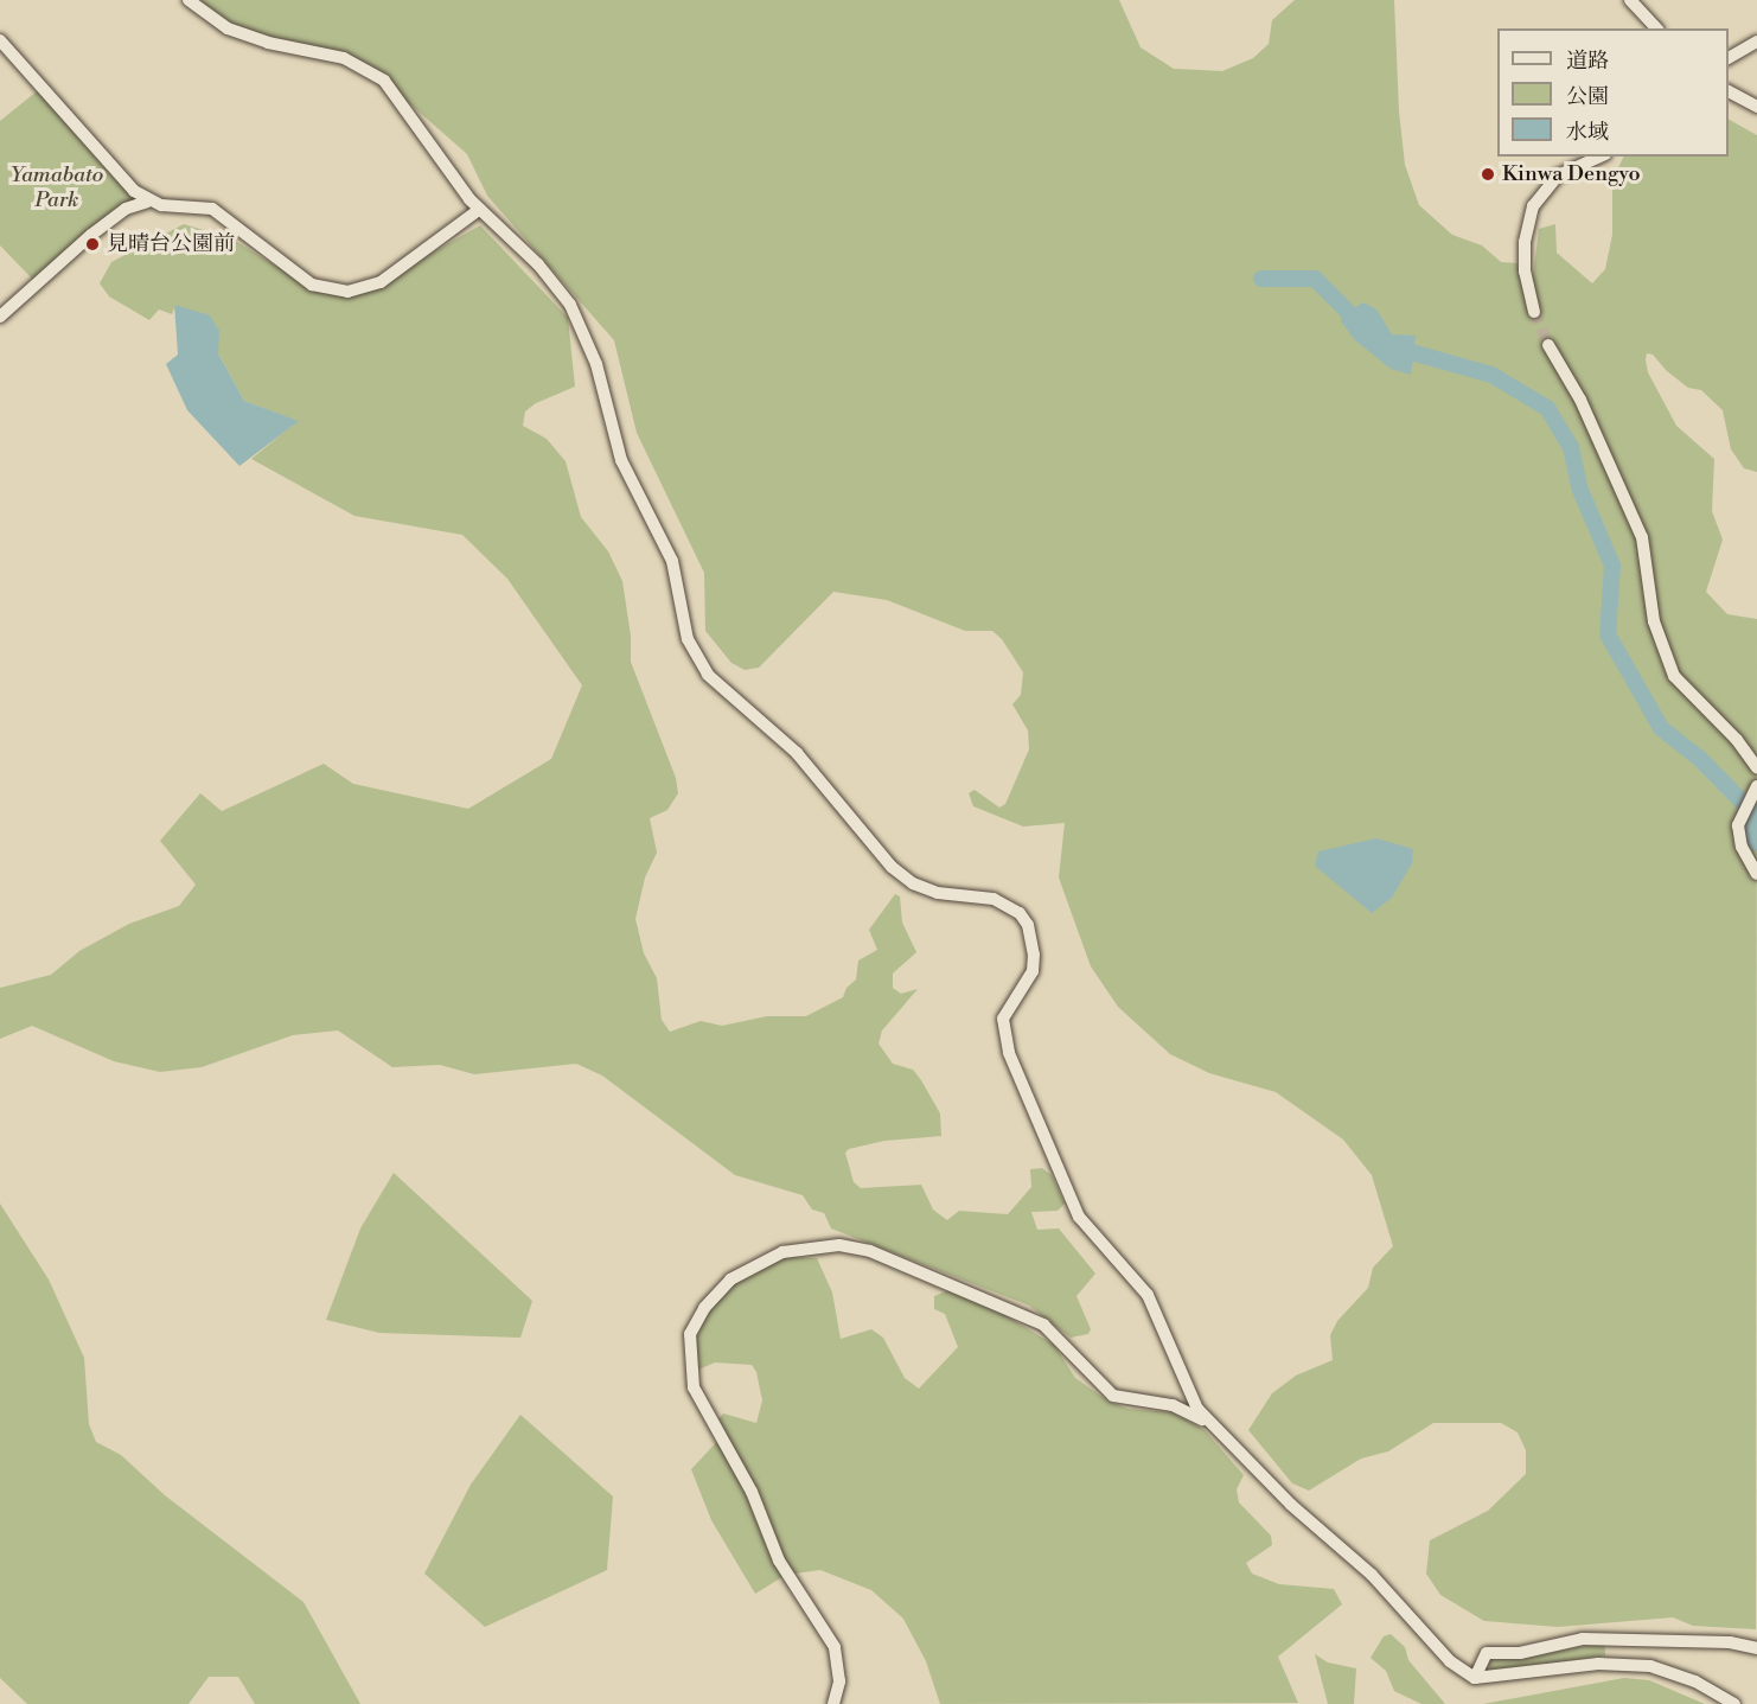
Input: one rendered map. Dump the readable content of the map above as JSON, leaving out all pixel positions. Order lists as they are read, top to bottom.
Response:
{
  "parks": ["Yamabato Park"],
  "places": ["Kinwa Dengyo", "見晴台公園前"],
  "legend": ["道路", "公園", "水域"]
}
